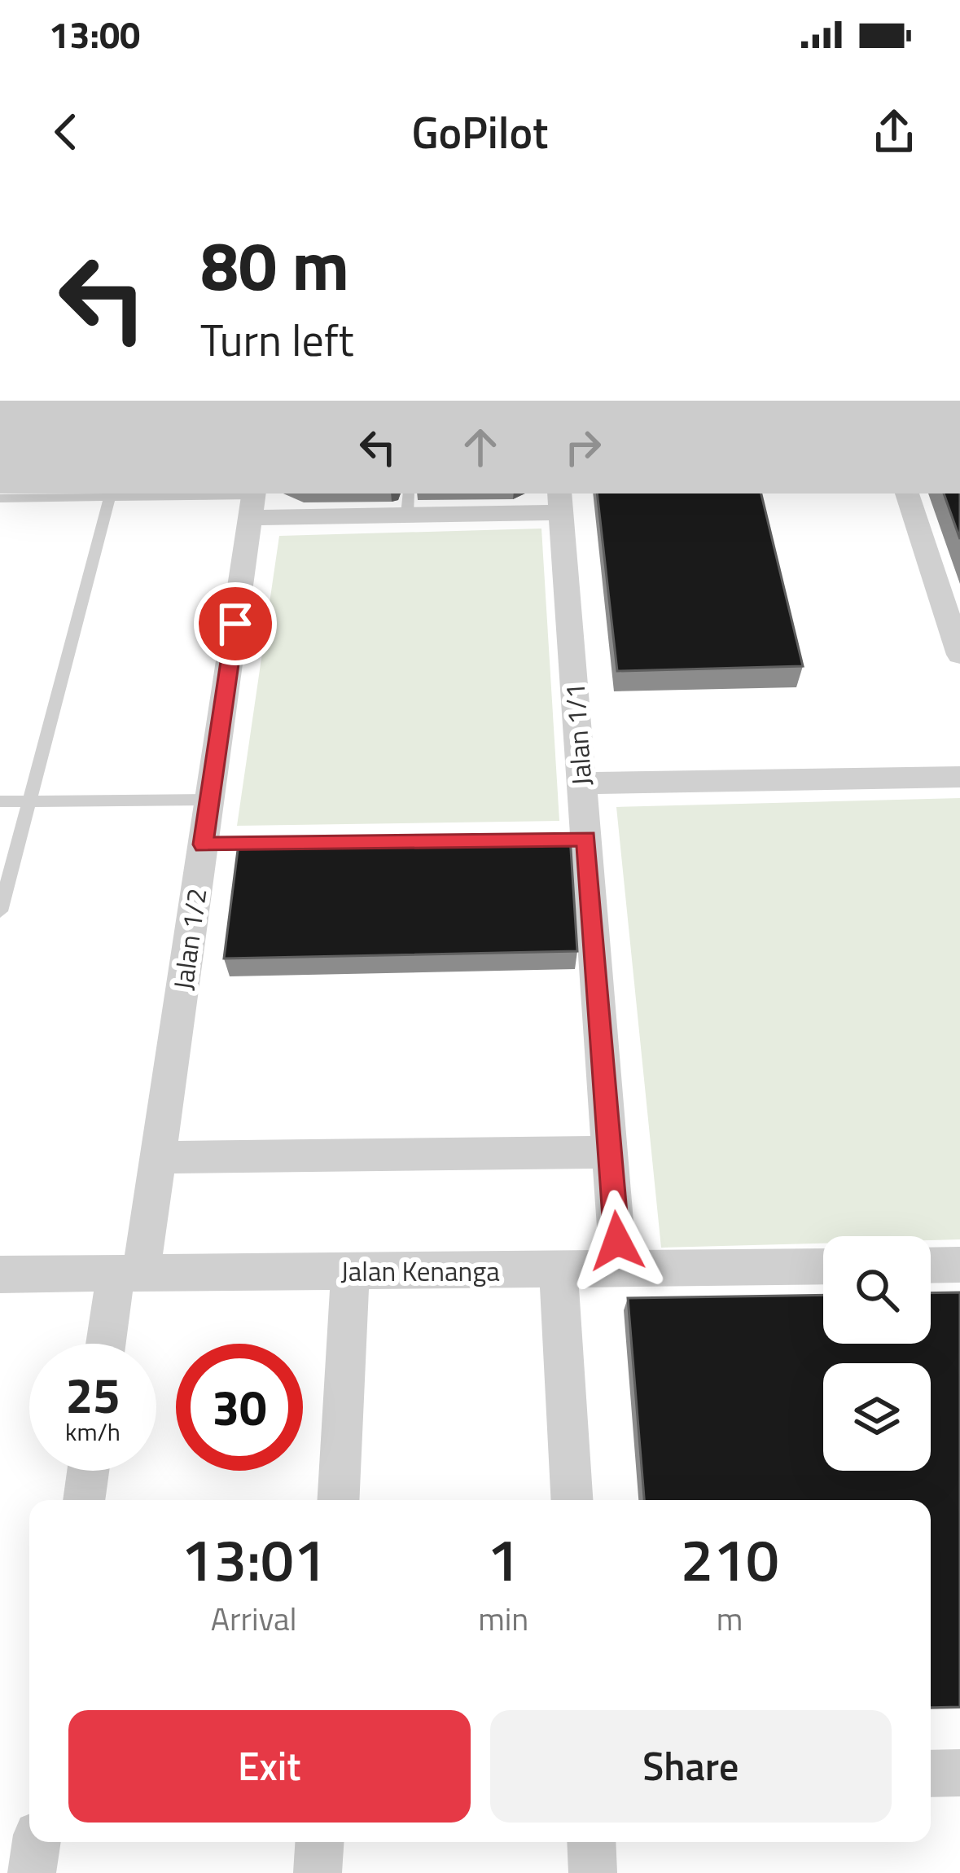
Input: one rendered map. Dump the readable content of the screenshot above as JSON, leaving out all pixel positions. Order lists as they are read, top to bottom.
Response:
{
  "streets": {
    "street": ["Jalan 1/1", "Jalan 1/2", "Jalan Kenanga"]
  },
  "crossings": [
    ["Jalan 1/1", "Jalan Kenanga"],
    ["Jalan 1/2", "Jalan Kenanga"]
  ],
  "page": {
    "status": "13:00",
    "header": "GoPilot",
    "turn": ["80 m", "Turn left"],
    "speed": "25 km/h",
    "limit": "30",
    "eta": [
      "13:01",
      "Arrival",
      "1",
      "min",
      "210",
      "m"
    ],
    "buttons": ["Exit", "Share"]
  }
}
